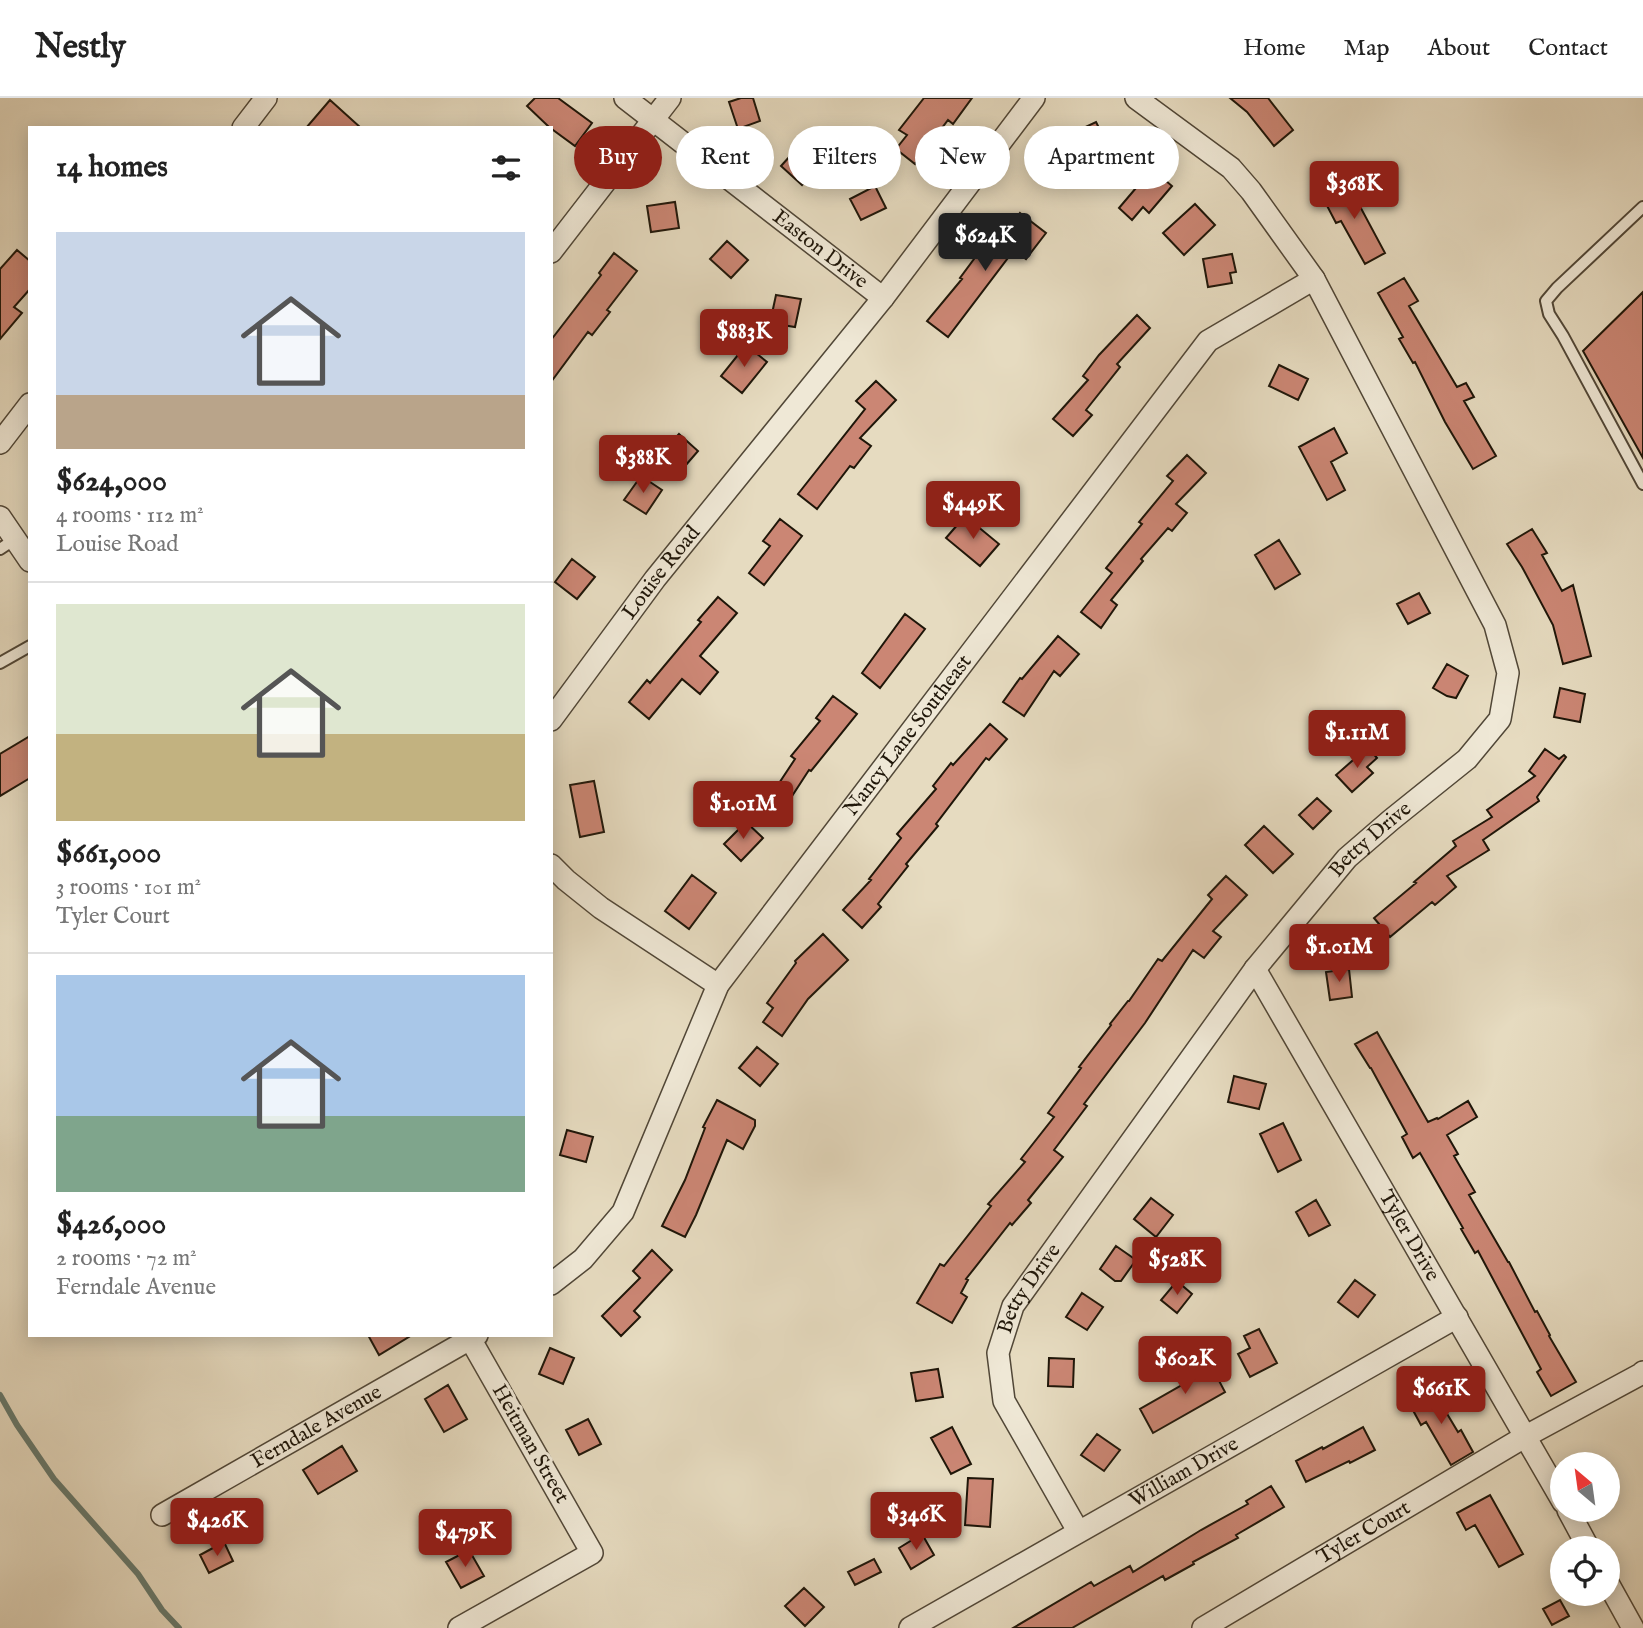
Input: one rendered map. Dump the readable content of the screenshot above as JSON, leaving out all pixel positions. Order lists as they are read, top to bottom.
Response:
{
  "streets": {
    "street": [
      "Easton Drive",
      "Louise Road",
      "Nancy Lane Southeast",
      "Betty Drive",
      "Tyler Drive",
      "Ferndale Avenue",
      "Heitman Street",
      "William Drive",
      "Tyler Court"
    ]
  },
  "crossings": [
    ["Easton Drive", "Louise Road"],
    ["Nancy Lane Southeast", "Betty Drive"],
    ["Betty Drive", "Tyler Drive"],
    ["Betty Drive", "William Drive"],
    ["Tyler Drive", "William Drive"],
    ["Tyler Drive", "Tyler Court"],
    ["Ferndale Avenue", "Heitman Street"]
  ],
  "north": "top left",
  "page": {
    "header": "Nestly",
    "nav": [
      "Home",
      "Map",
      "About",
      "Contact"
    ],
    "chip": [
      "Buy",
      "Rent",
      "Filters",
      "New",
      "Apartment"
    ],
    "heading": "14 homes",
    "price": [
      "$368K",
      "$624K",
      "$883K",
      "$388K",
      "$449K",
      "$1.11M",
      "$1.01M",
      "$1.01M",
      "$528K",
      "$602K",
      "$661K",
      "$346K",
      "$426K",
      "$479K"
    ],
    "list": [
      {
        "name": "$624,000",
        "note": "4 rooms · 112 m² · Louise Road"
      },
      {
        "name": "$661,000",
        "note": "3 rooms · 101 m² · Tyler Court"
      },
      {
        "name": "$426,000",
        "note": "2 rooms · 72 m² · Ferndale Avenue"
      }
    ]
  }
}
